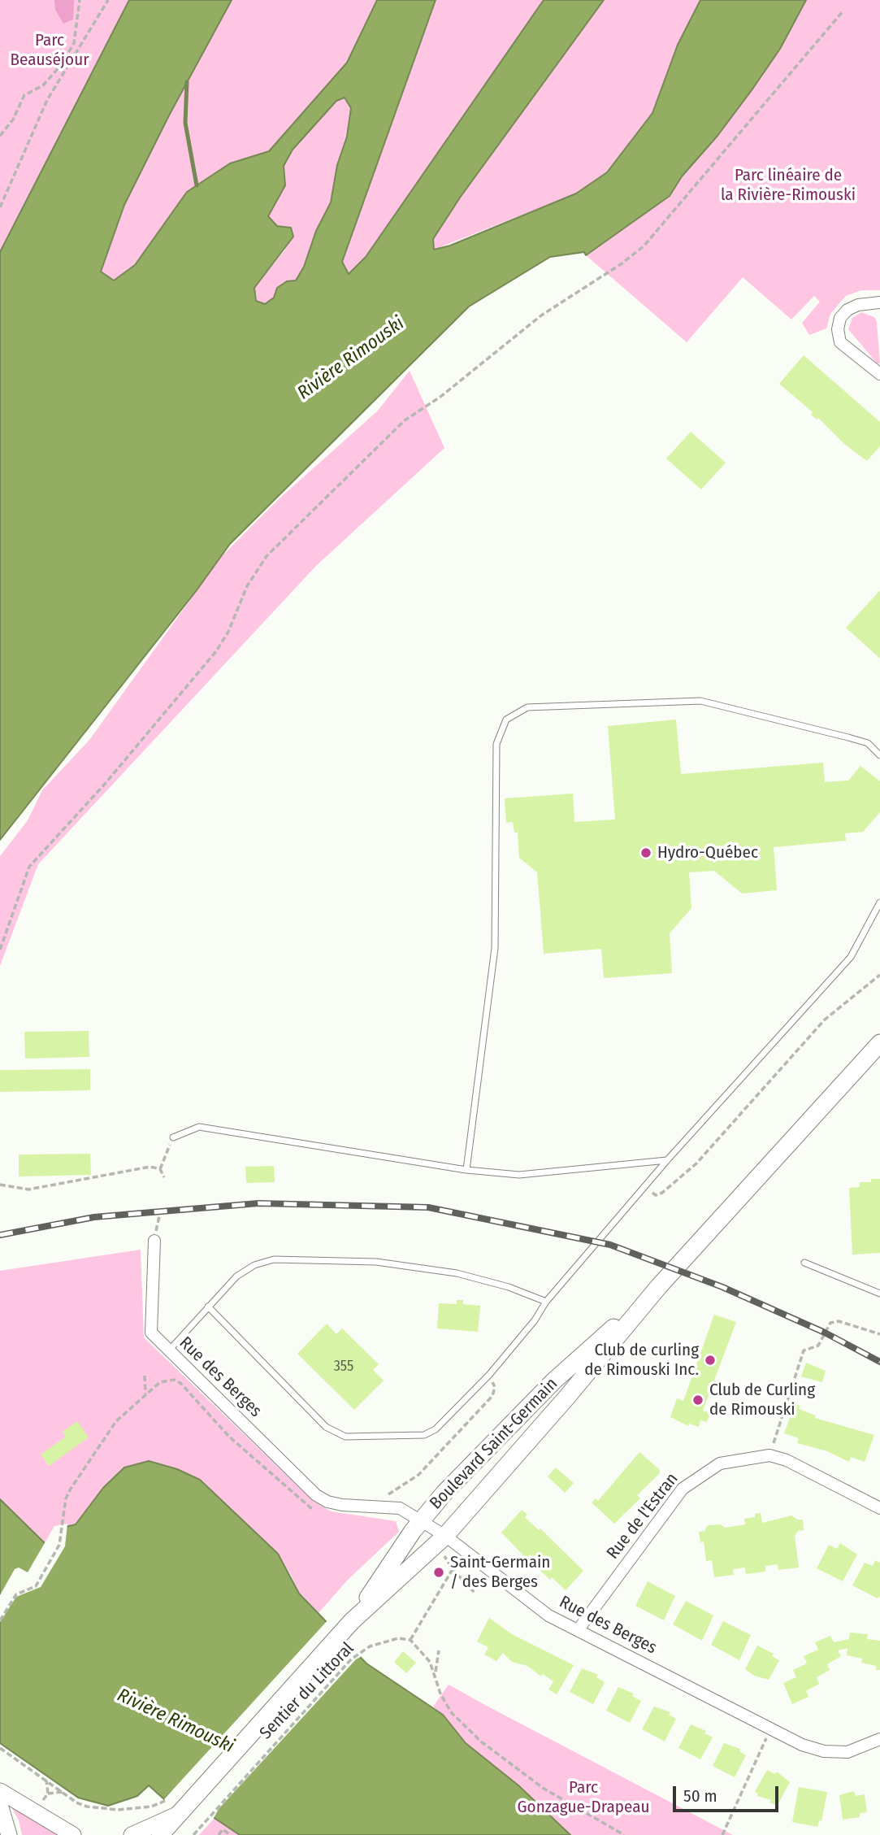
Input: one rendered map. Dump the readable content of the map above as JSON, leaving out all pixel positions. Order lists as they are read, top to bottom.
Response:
{
  "streets": {
    "main road": ["Boulevard Saint-Germain"],
    "street": ["Rue des Berges", "Rue de l'Estran"],
    "path": ["Sentier du Littoral"]
  },
  "crossings": [
    ["Rue des Berges", "Boulevard Saint-Germain"],
    ["Rue des Berges", "Rue de l'Estran"]
  ],
  "water": ["Rivière Rimouski"],
  "parks": ["Parc Beauséjour", "Parc linéaire de la Rivière-Rimouski", "Parc Gonzague-Drapeau"],
  "places": [
    "Hydro-Québec",
    "Club de curling de Rimouski Inc.",
    "Club de Curling de Rimouski",
    "Saint-Germain / des Berges"
  ],
  "house_numbers": ["355"],
  "scale_bar": "50 m"
}
